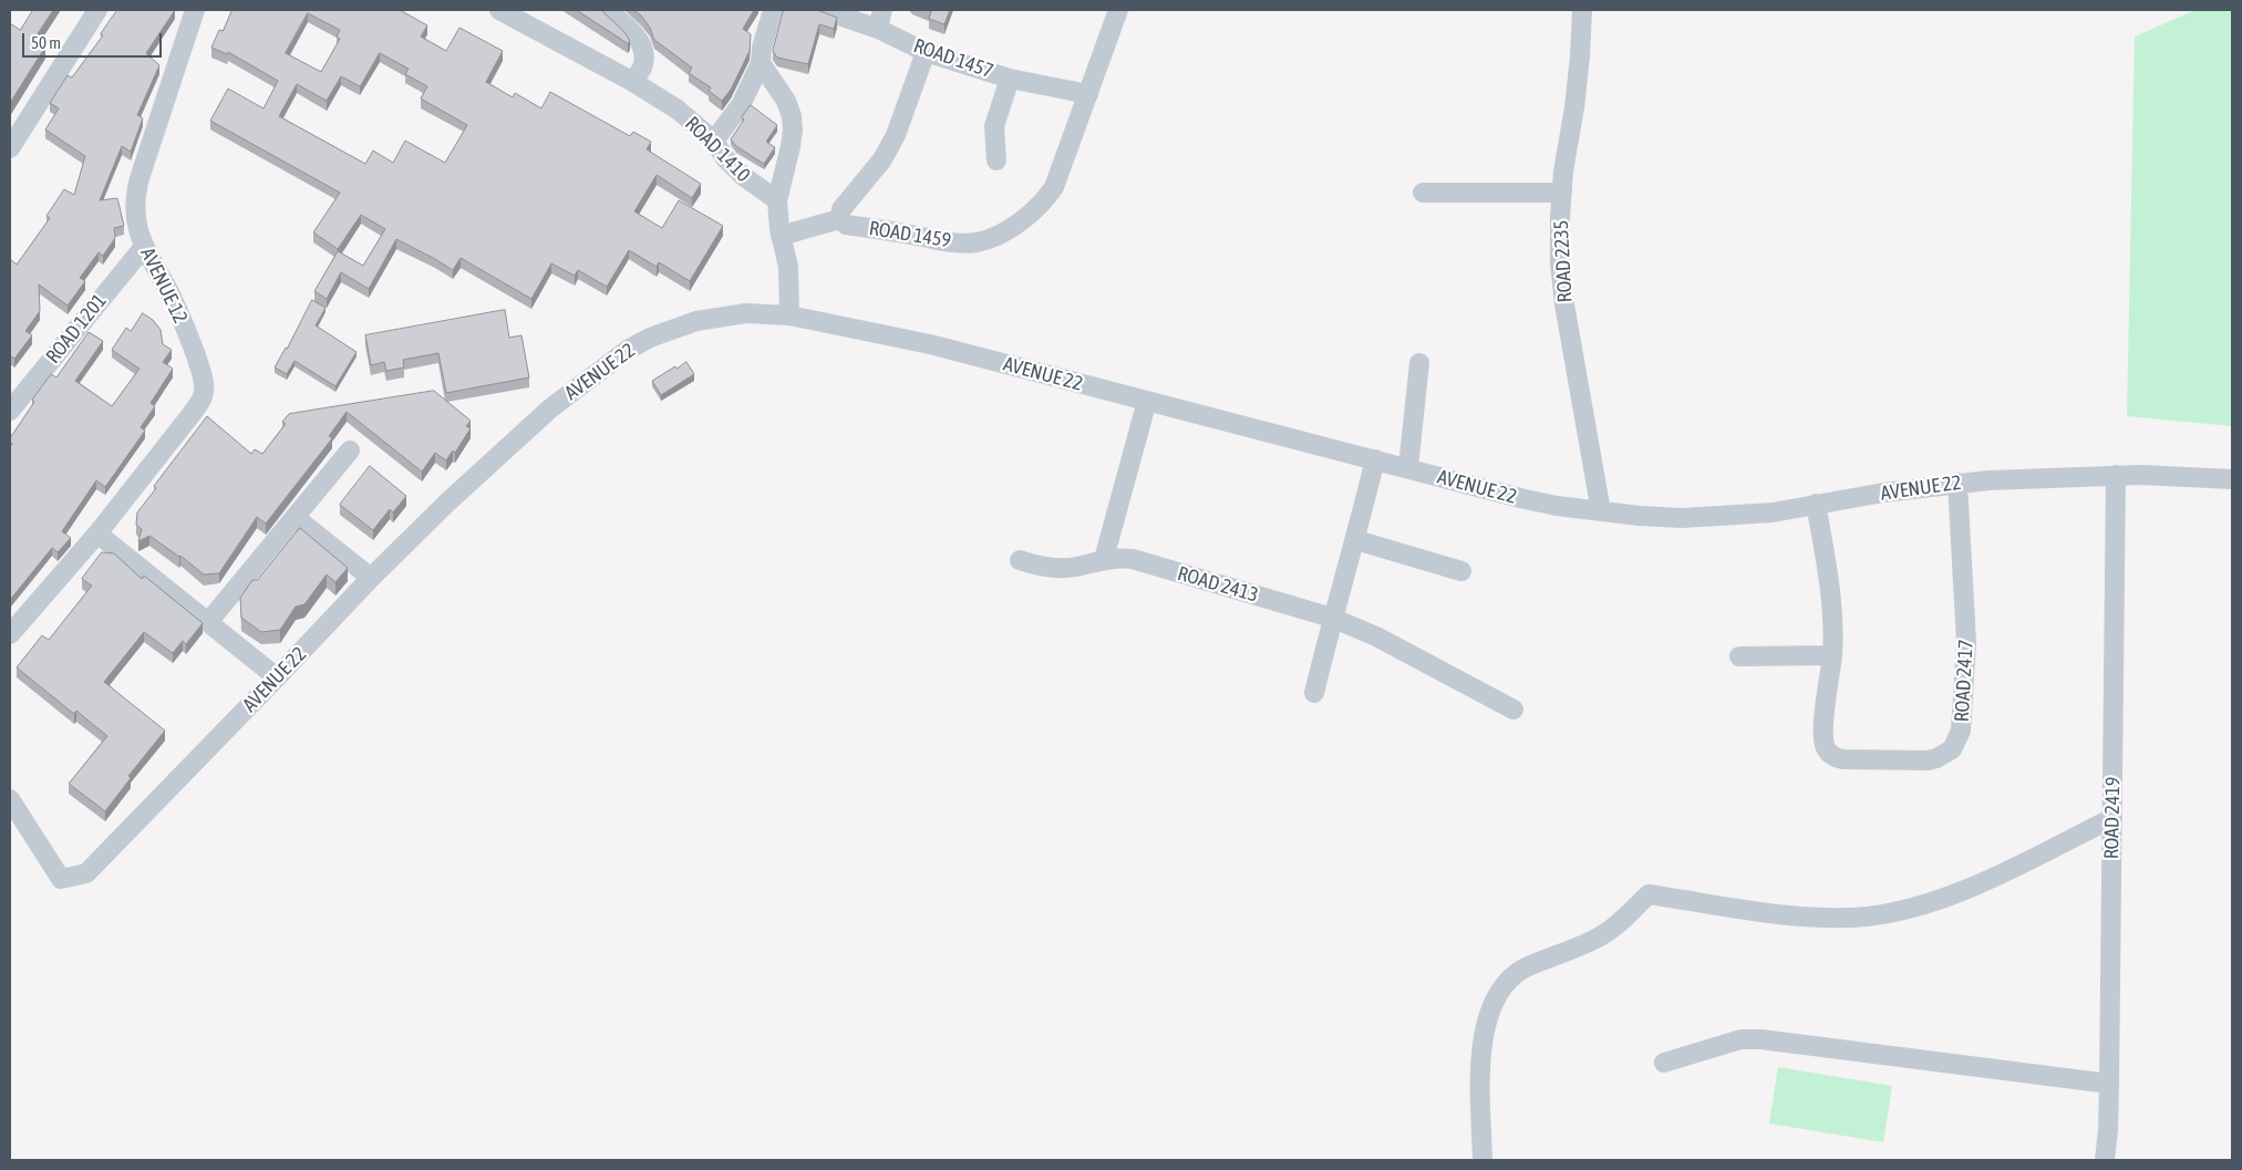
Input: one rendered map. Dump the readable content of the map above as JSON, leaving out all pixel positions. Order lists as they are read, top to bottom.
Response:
{
  "streets": {
    "street": [
      "ROAD 1457",
      "ROAD 1410",
      "ROAD 1459",
      "ROAD 2235",
      "AVENUE 12",
      "ROAD 1201",
      "AVENUE 22",
      "ROAD 2413",
      "ROAD 2417",
      "ROAD 2419"
    ]
  },
  "crossings": [
    ["ROAD 1457", "ROAD 1459"],
    ["ROAD 2235", "AVENUE 22"],
    ["AVENUE 12", "ROAD 1201"],
    ["AVENUE 22", "ROAD 2417"],
    ["AVENUE 22", "ROAD 2419"]
  ],
  "scale_bar": "50 m"
}
